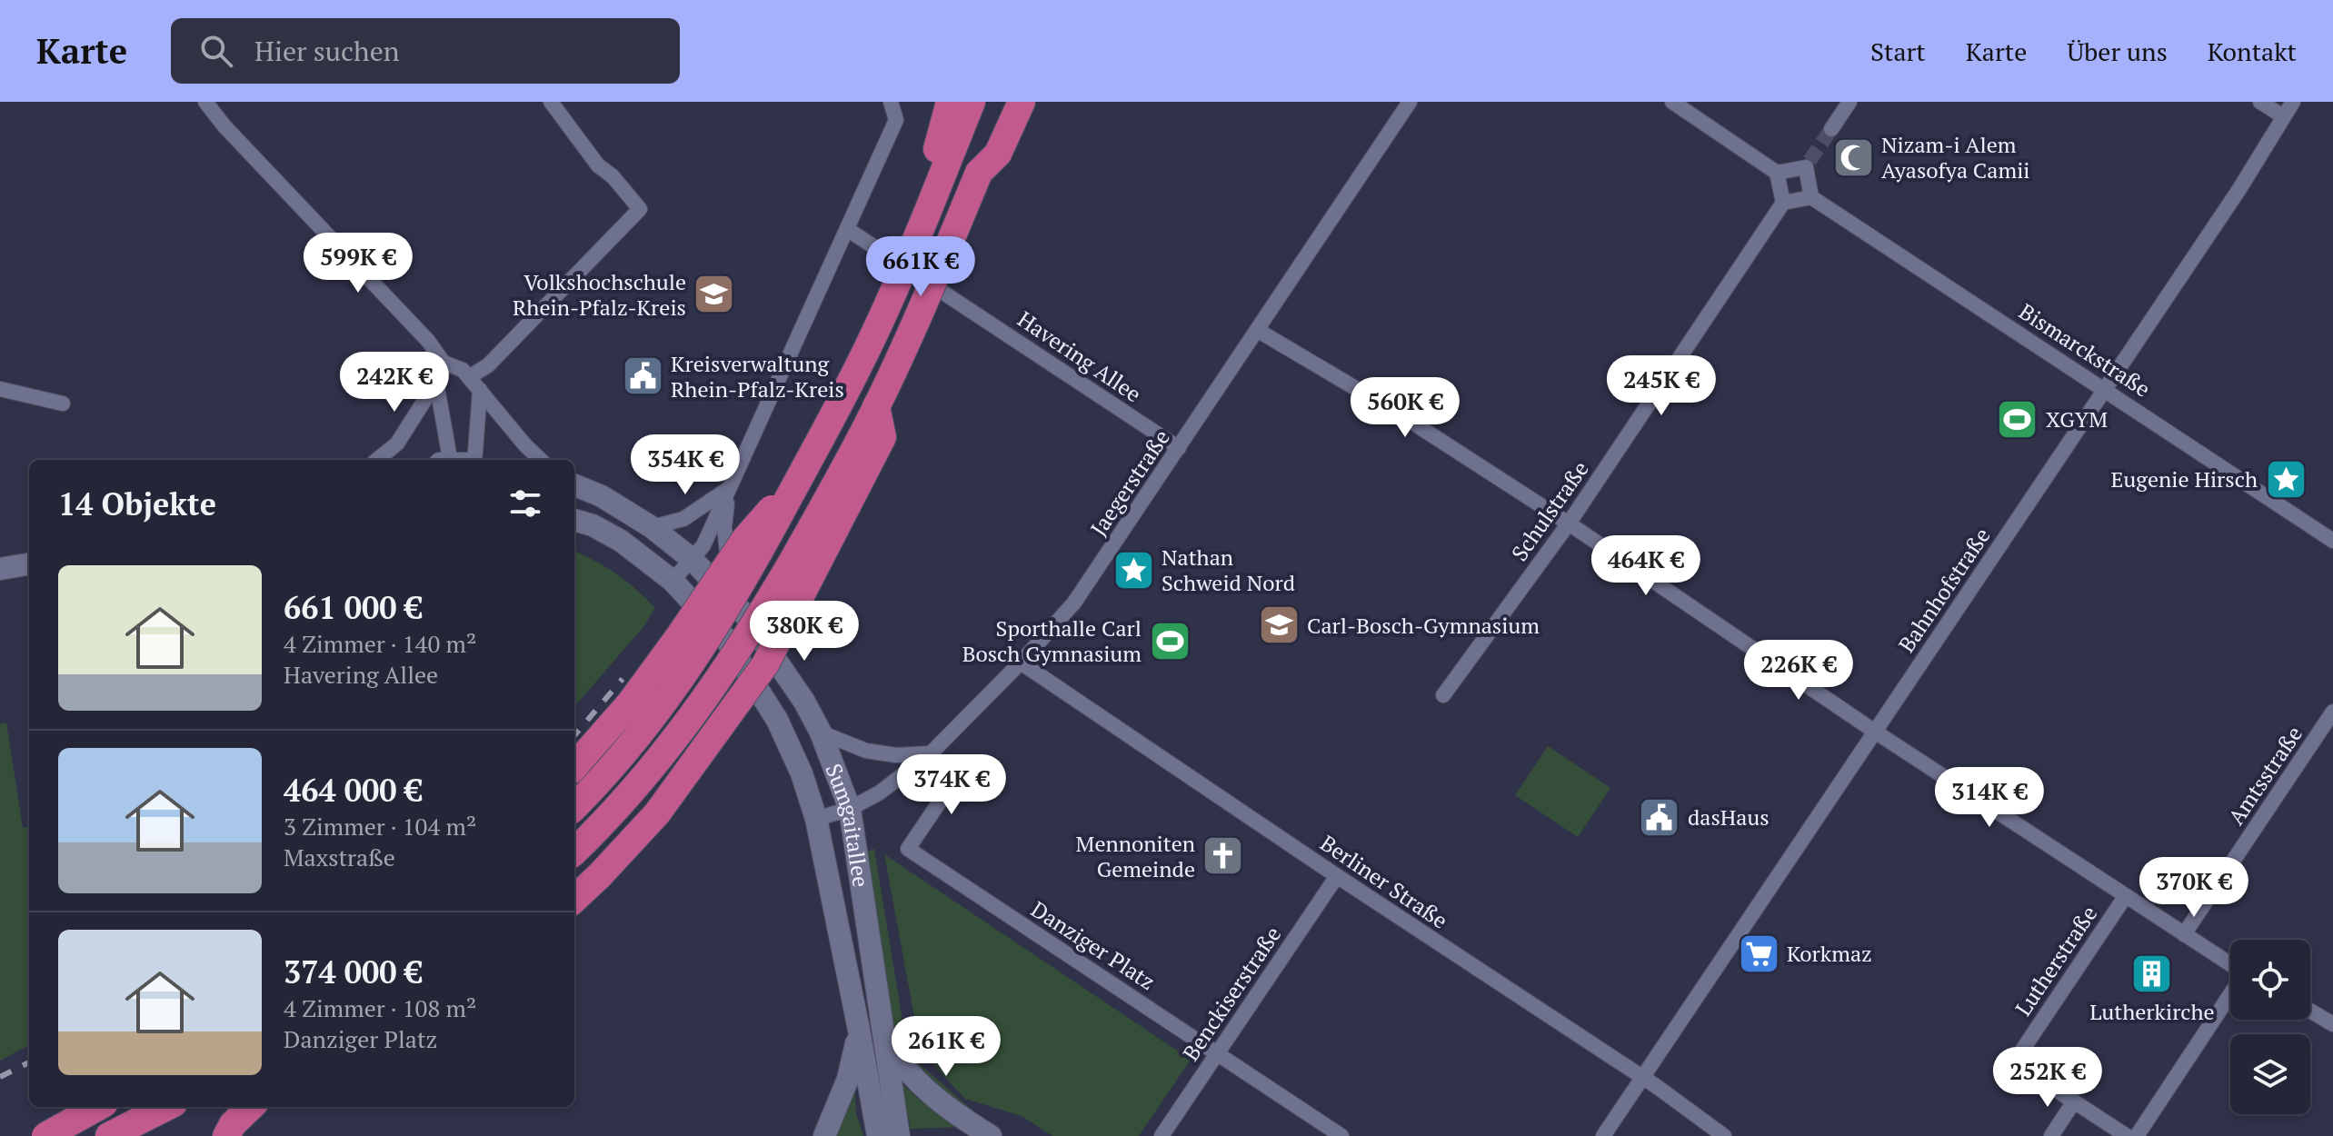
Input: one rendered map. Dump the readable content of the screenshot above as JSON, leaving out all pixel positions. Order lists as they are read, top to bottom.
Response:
{
  "streets": {
    "street": [
      "Bismarckstraße",
      "Havering Allee",
      "Jaegerstraße",
      "Schulstraße",
      "Bahnhofstraße",
      "Amtsstraße",
      "Sumgaitallee",
      "Berliner Straße",
      "Danziger Platz",
      "Lutherstraße",
      "Benckiserstraße"
    ]
  },
  "crossings": [
    ["Bismarckstraße", "Bahnhofstraße"],
    ["Havering Allee", "Jaegerstraße"],
    ["Jaegerstraße", "Sumgaitallee"],
    ["Jaegerstraße", "Berliner Straße"],
    ["Bahnhofstraße", "Berliner Straße"],
    ["Berliner Straße", "Benckiserstraße"],
    ["Danziger Platz", "Benckiserstraße"]
  ],
  "places": {
    "mosque": ["Nizam-i Alem Ayasofya Camii"],
    "school or university": ["Volkshochschule Rhein-Pfalz-Kreis", "Carl-Bosch-Gymnasium"],
    "public building": ["Kreisverwaltung Rhein-Pfalz-Kreis", "dasHaus"],
    "sports": ["XGYM", "Sporthalle Carl Bosch Gymnasium"],
    "place": ["Eugenie Hirsch", "Nathan Schweid Nord"],
    "church": ["Mennoniten Gemeinde"],
    "supermarket": ["Korkmaz"],
    "building": ["Lutherkirche"]
  },
  "page": {
    "header": "Karte",
    "search": "Hier suchen",
    "nav": [
      "Start",
      "Karte",
      "Über uns",
      "Kontakt"
    ],
    "price": [
      "599K €",
      "661K €",
      "242K €",
      "245K €",
      "560K €",
      "354K €",
      "464K €",
      "380K €",
      "226K €",
      "374K €",
      "314K €",
      "370K €",
      "261K €",
      "252K €"
    ],
    "heading": "14 Objekte",
    "list": [
      {
        "name": "661 000 €",
        "note": "4 Zimmer · 140 m² · Havering Allee"
      },
      {
        "name": "464 000 €",
        "note": "3 Zimmer · 104 m² · Maxstraße"
      },
      {
        "name": "374 000 €",
        "note": "4 Zimmer · 108 m² · Danziger Platz"
      }
    ]
  }
}
